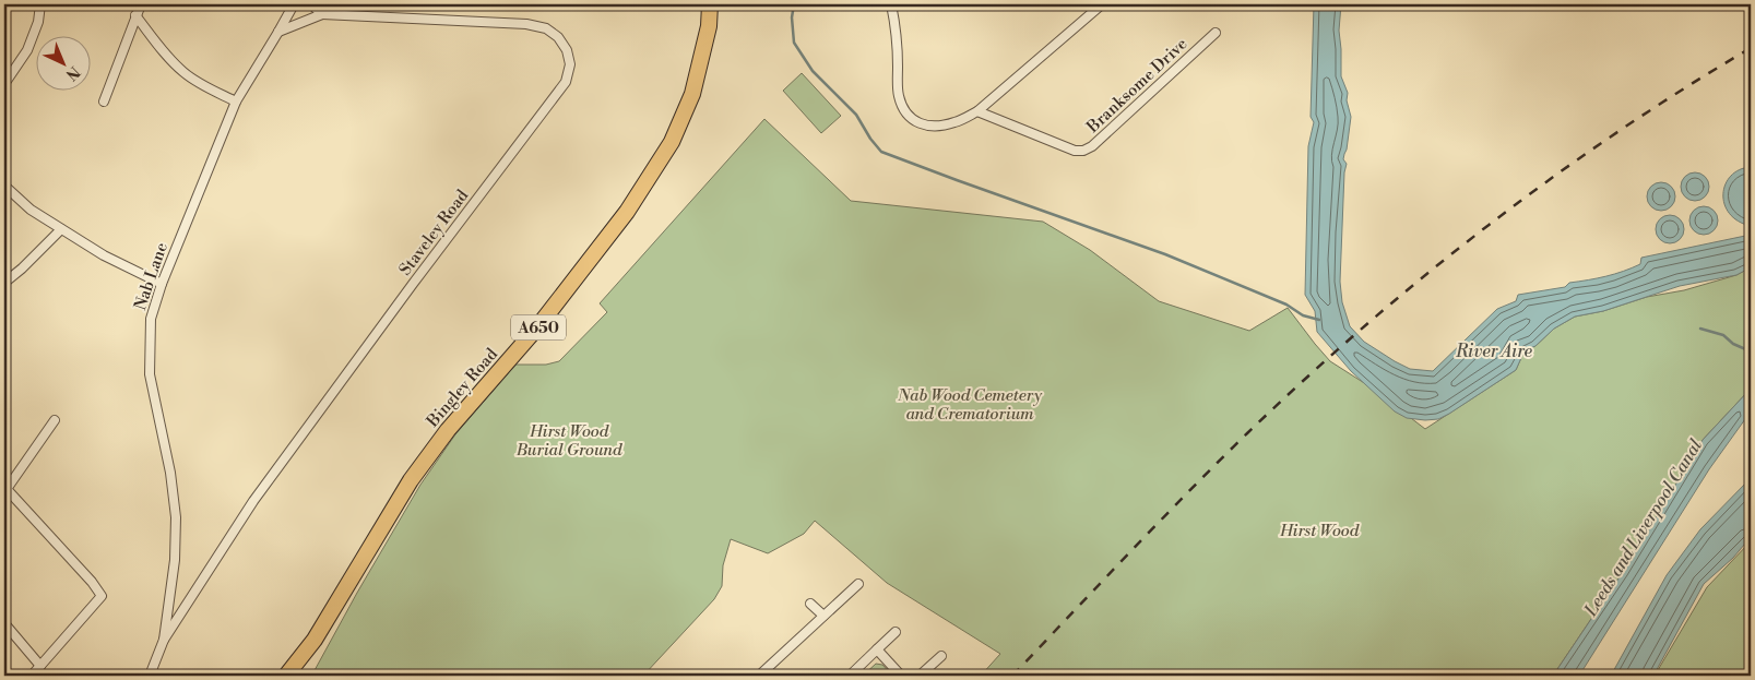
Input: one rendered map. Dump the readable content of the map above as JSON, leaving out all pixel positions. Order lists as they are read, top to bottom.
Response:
{
  "streets": {
    "highway": ["A650", "Bingley Road"],
    "street": ["Branksome Drive", "Staveley Road", "Nab Lane"]
  },
  "crossings": [
    ["Staveley Road", "Nab Lane"]
  ],
  "water": ["River Aire", "Leeds and Liverpool Canal"],
  "parks": ["Nab Wood Cemetery and Crematorium", "Hirst Wood Burial Ground", "Hirst Wood"],
  "north": "bottom right"
}
